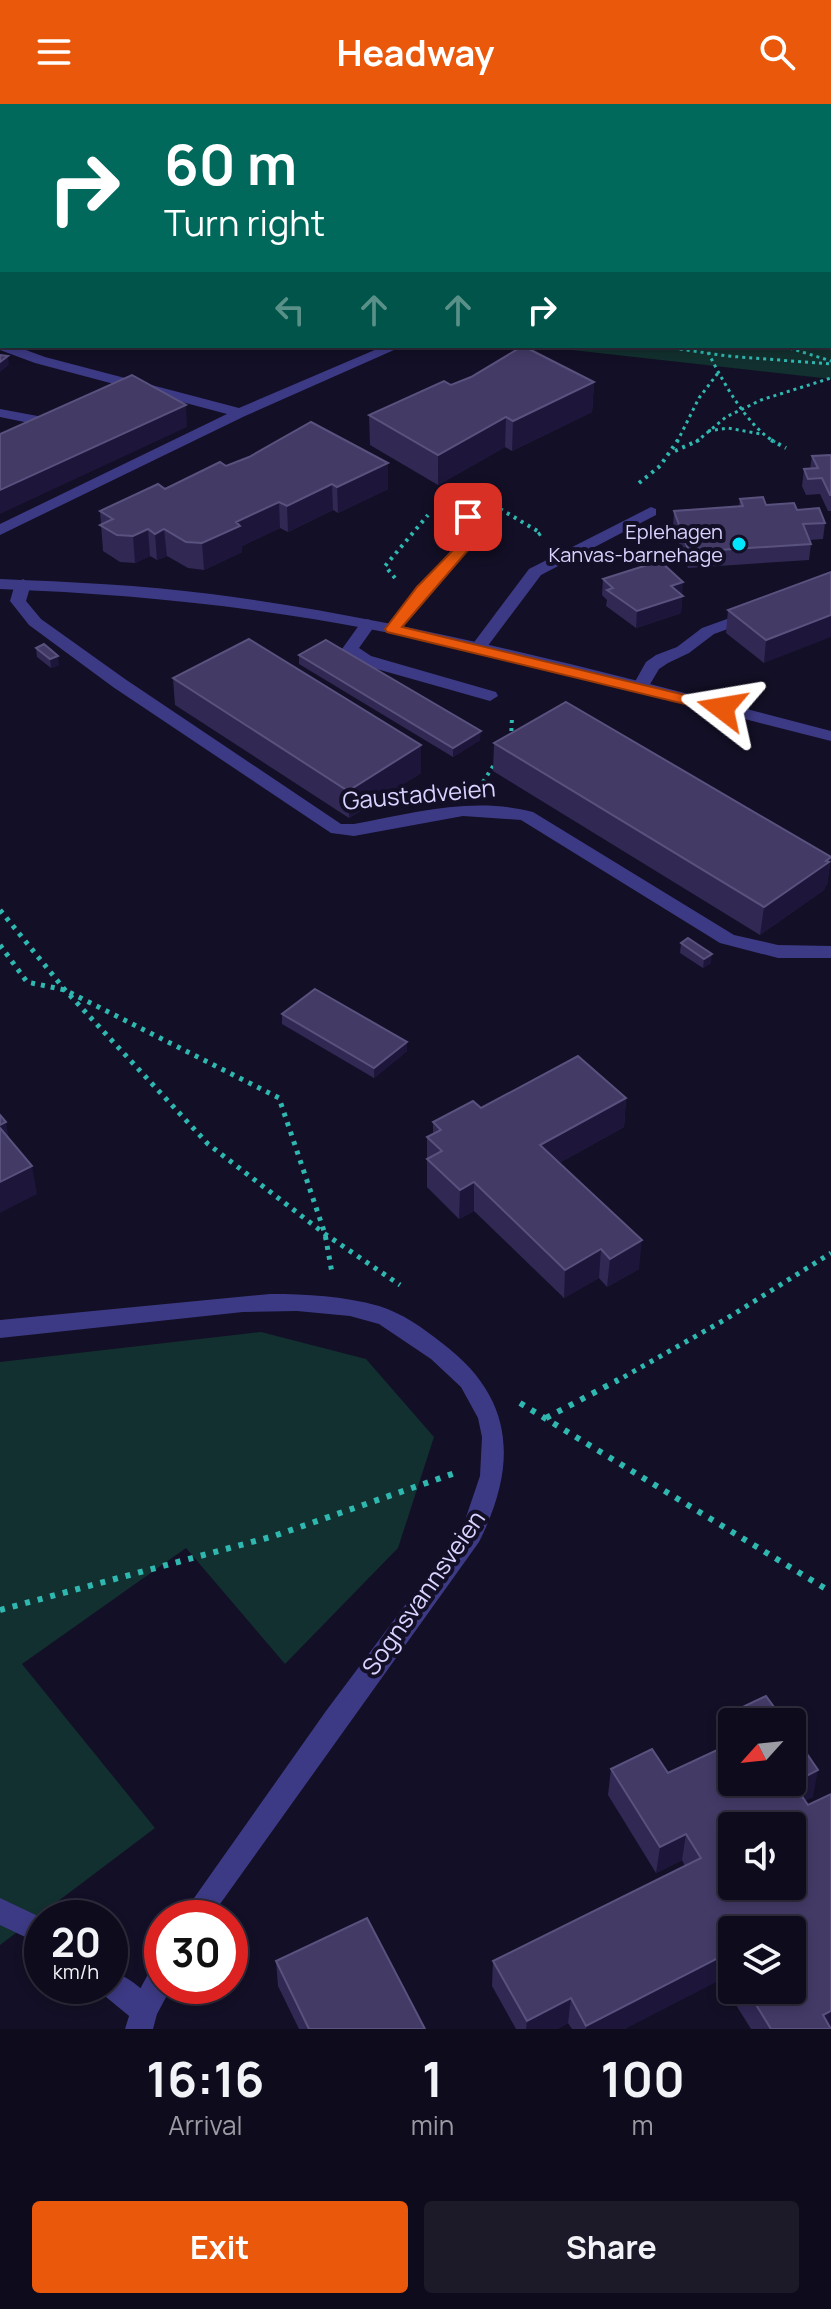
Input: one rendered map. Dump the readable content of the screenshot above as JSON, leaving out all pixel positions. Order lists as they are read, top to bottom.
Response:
{
  "streets": {
    "street": ["Gaustadveien", "Sognsvannsveien"]
  },
  "places": ["Eplehagen Kanvas-barnehage"],
  "north": "bottom left",
  "page": {
    "header": "Headway",
    "turn": ["60 m", "Turn right"],
    "speed": "20 km/h",
    "limit": "30",
    "eta": [
      "16:16",
      "Arrival",
      "1",
      "min",
      "100",
      "m"
    ],
    "buttons": ["Exit", "Share"]
  }
}
